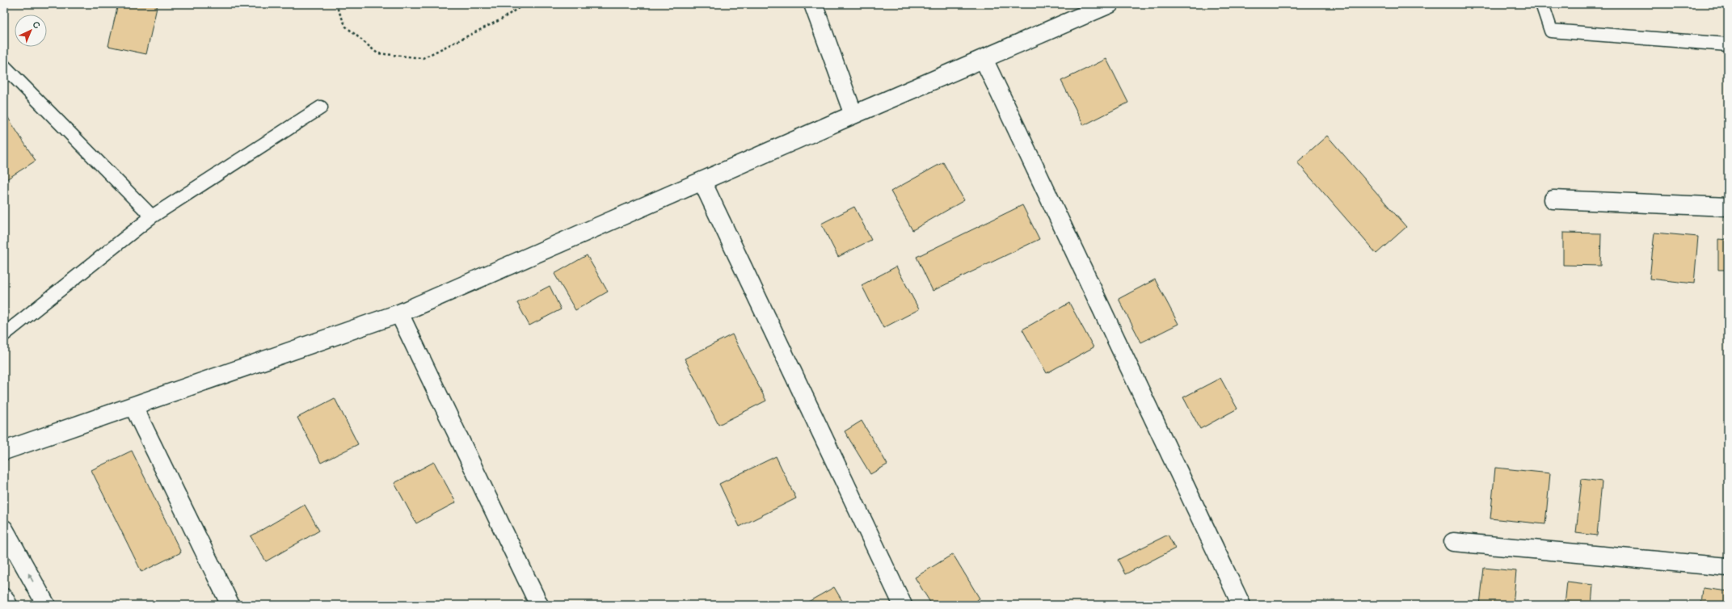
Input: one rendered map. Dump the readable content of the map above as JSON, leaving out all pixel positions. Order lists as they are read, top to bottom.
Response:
{
  "north": "top right"
}
